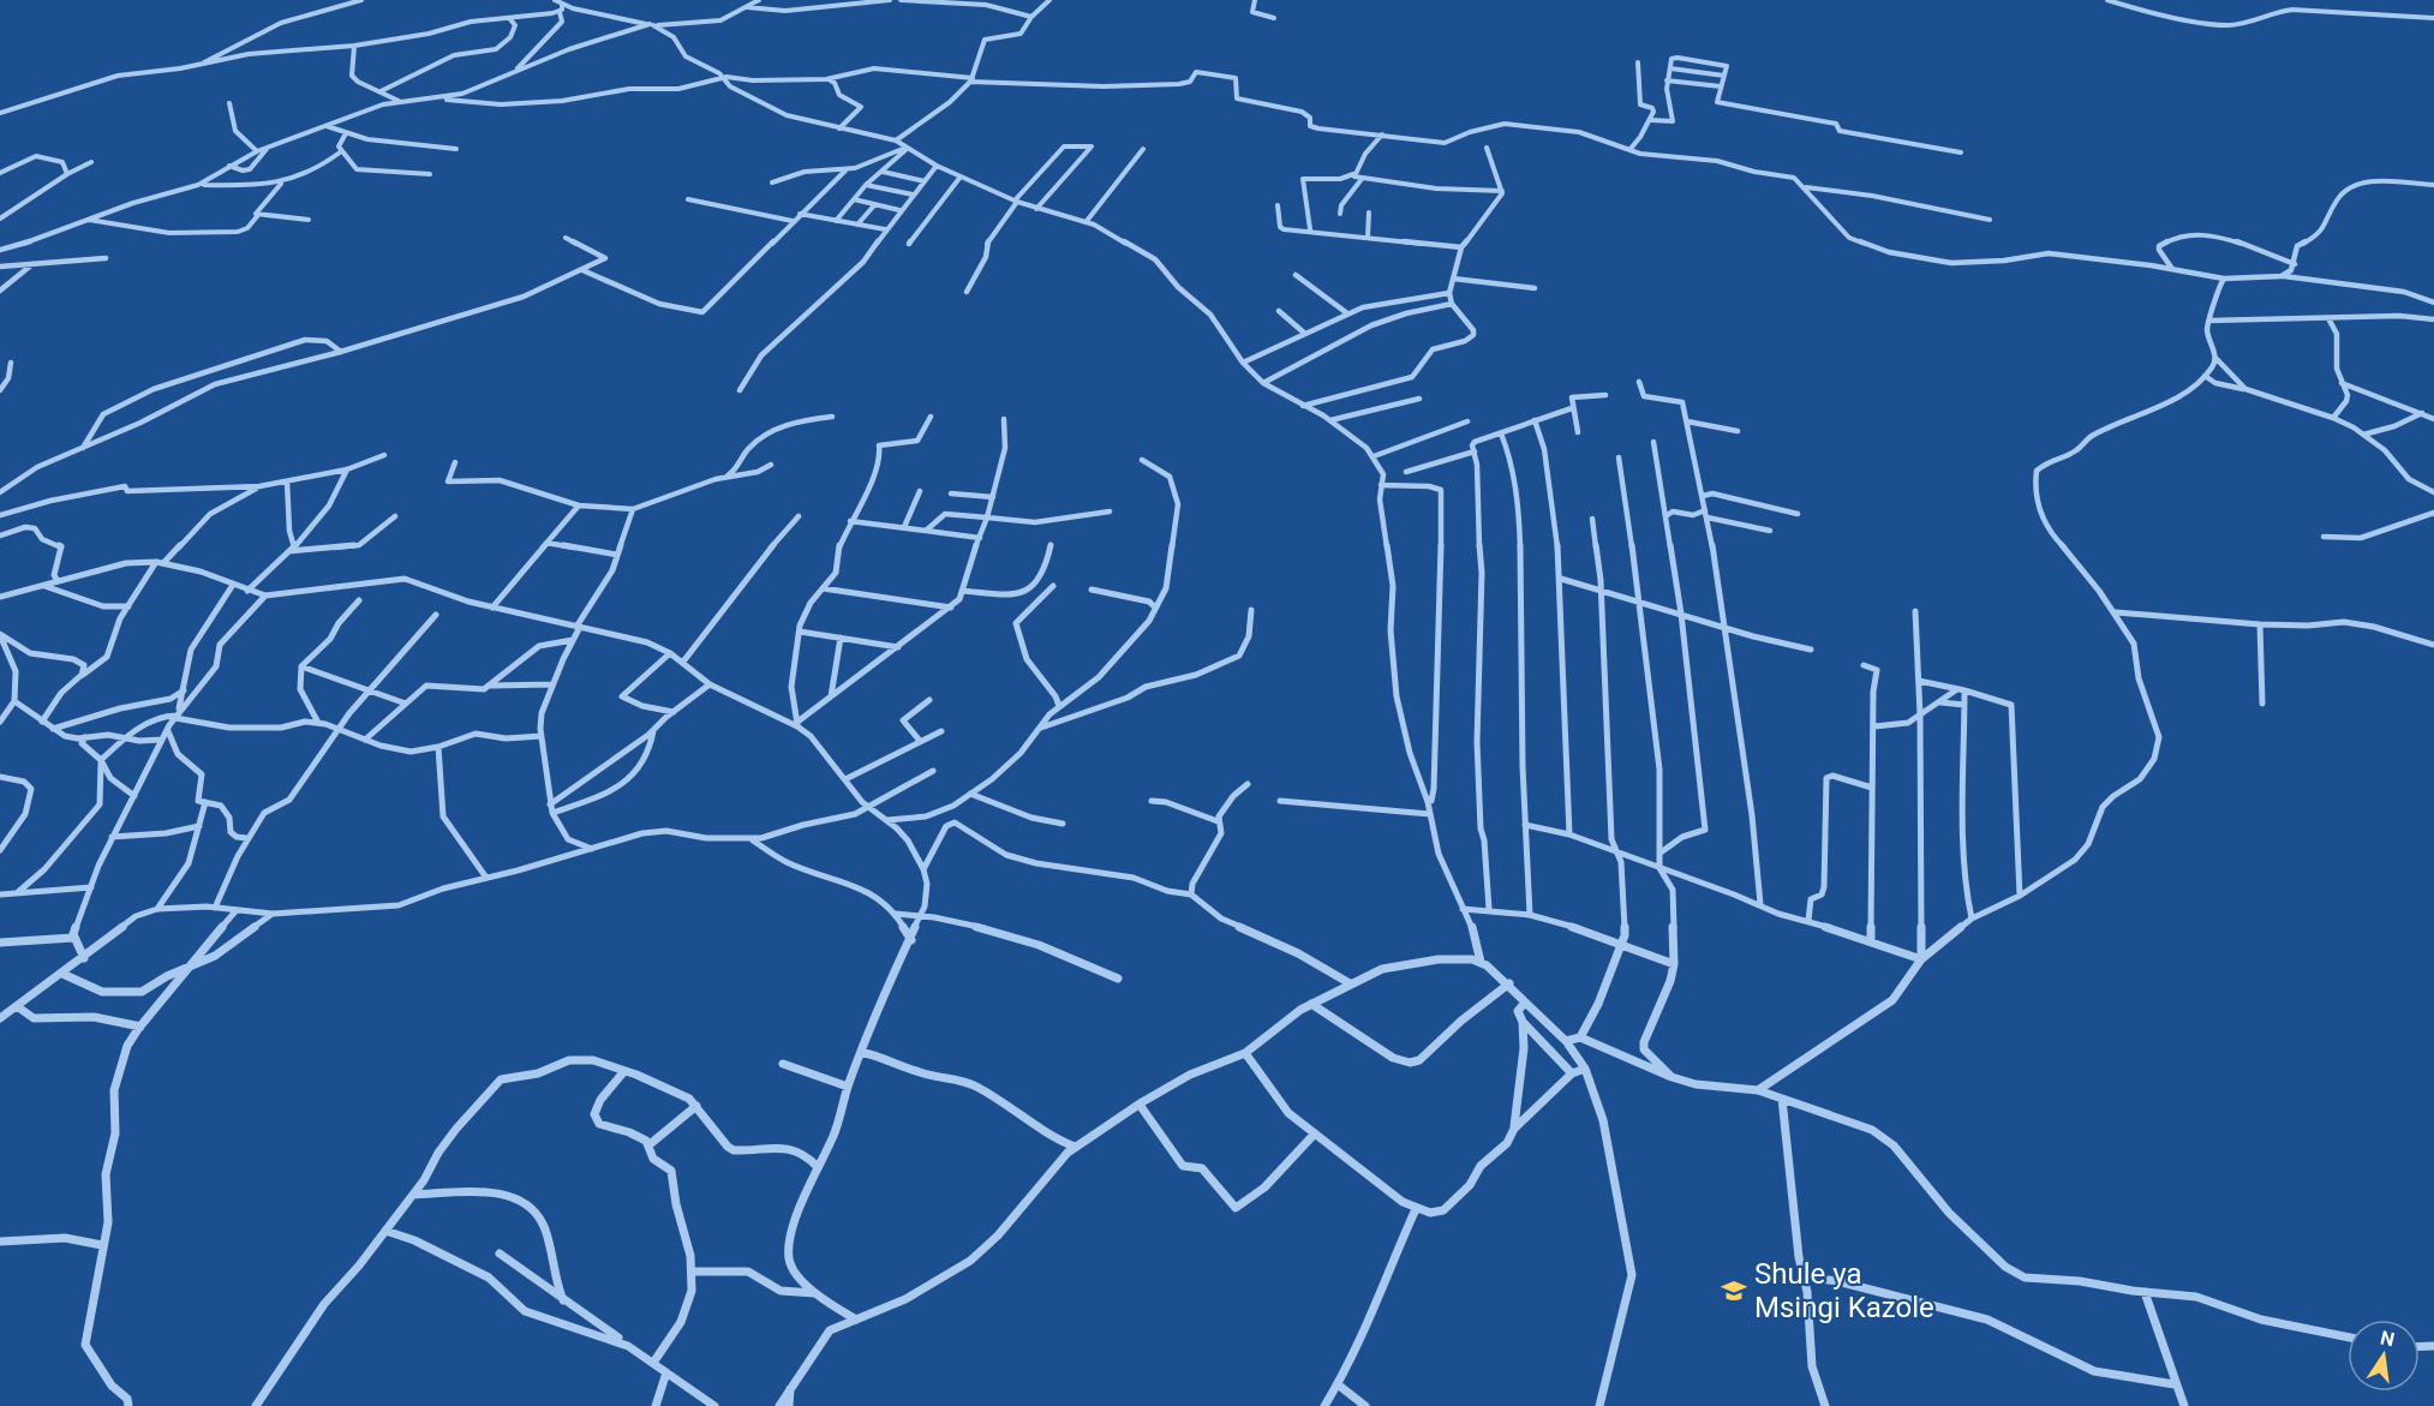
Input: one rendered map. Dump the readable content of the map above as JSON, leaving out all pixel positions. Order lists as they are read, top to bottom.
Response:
{
  "places": {
    "school or university": ["Shule ya Msingi Kazole"]
  },
  "north": "top"
}
